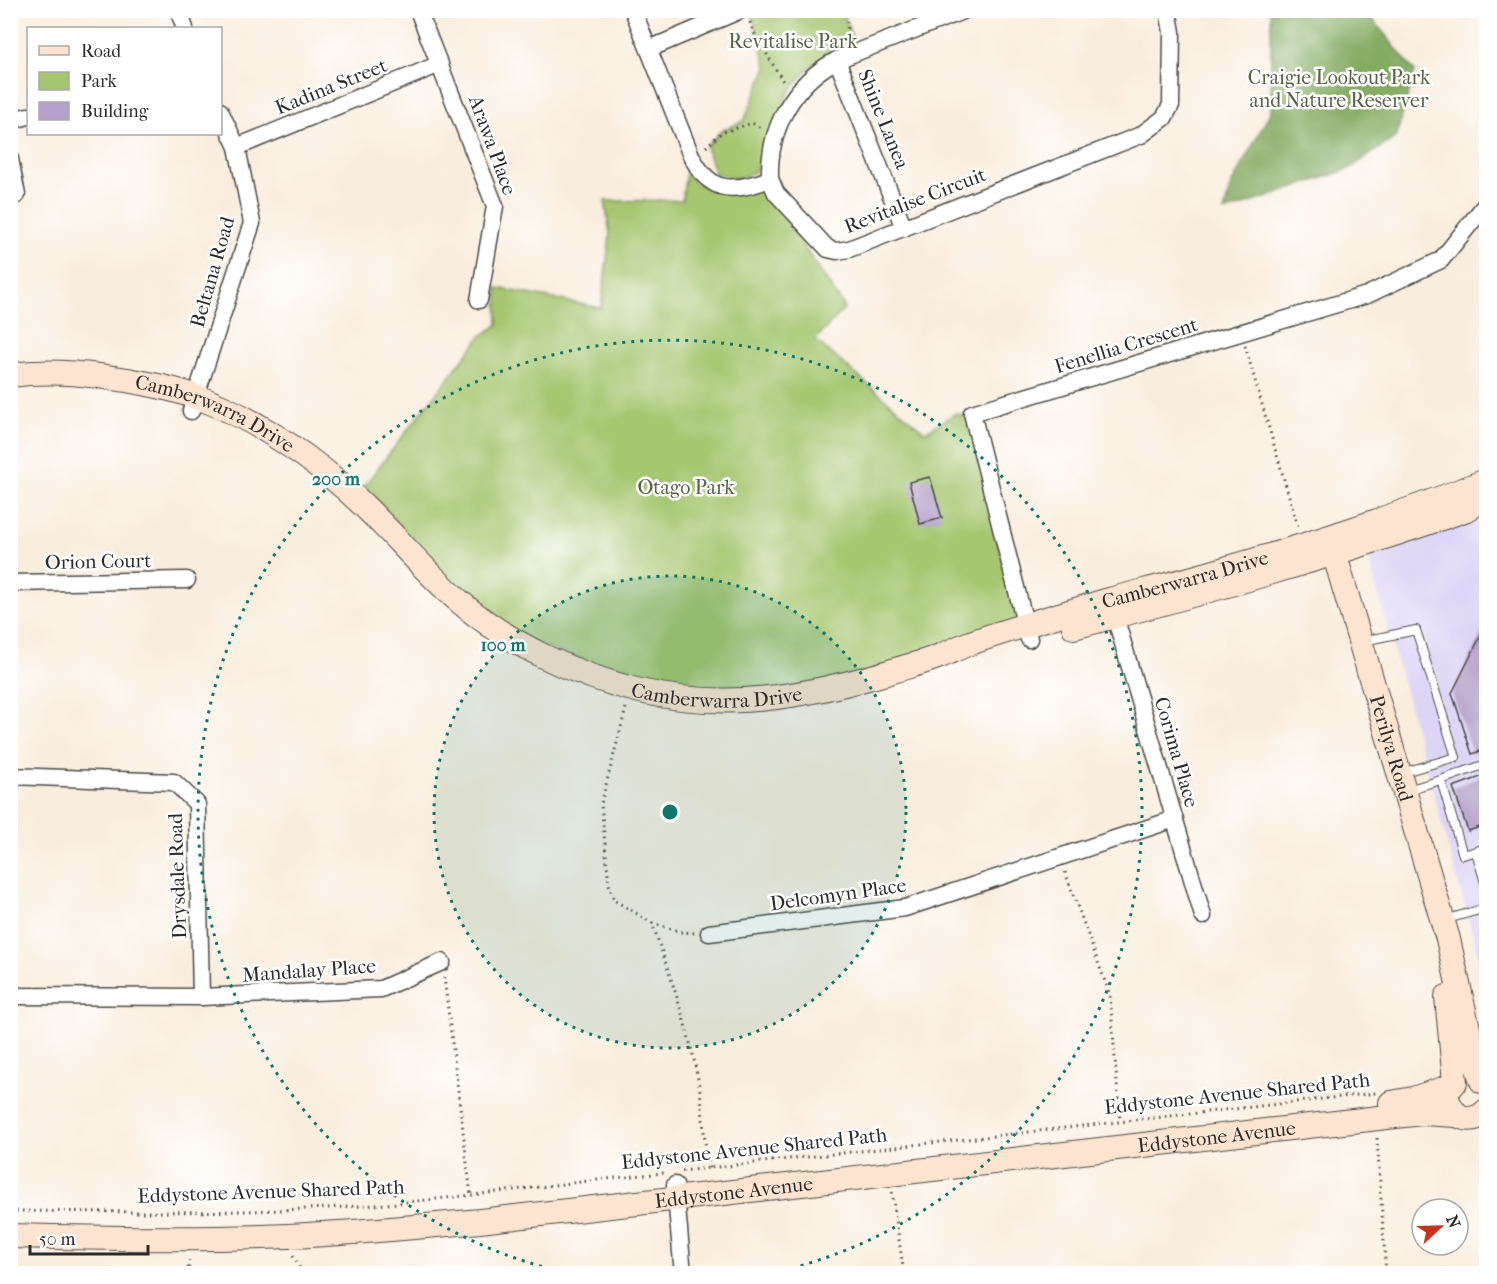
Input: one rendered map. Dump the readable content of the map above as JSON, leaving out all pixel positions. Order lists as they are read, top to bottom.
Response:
{
  "streets": {
    "street": [
      "Kadina Street",
      "Shine Lanea",
      "Arawa Place",
      "Revitalise Circuit",
      "Beltana Road",
      "Fenellia Crescent",
      "Camberwarra Drive",
      "Orion Court",
      "Perilya Road",
      "Corima Place",
      "Drysdale Road",
      "Delcomyn Place",
      "Mandalay Place",
      "Eddystone Avenue"
    ],
    "path": ["Eddystone Avenue Shared Path"]
  },
  "crossings": [
    ["Kadina Street", "Arawa Place"],
    ["Kadina Street", "Beltana Road"],
    ["Shine Lanea", "Revitalise Circuit"],
    ["Beltana Road", "Camberwarra Drive"],
    ["Fenellia Crescent", "Camberwarra Drive"],
    ["Camberwarra Drive", "Perilya Road"],
    ["Camberwarra Drive", "Corima Place"],
    ["Perilya Road", "Eddystone Avenue"],
    ["Corima Place", "Delcomyn Place"],
    ["Drysdale Road", "Mandalay Place"],
    ["Eddystone Avenue Shared Path", "Eddystone Avenue"]
  ],
  "parks": ["Revitalise Park", "Craigie Lookout Park and Nature Reserver", "Otago Park"],
  "legend": ["Road", "Park", "Building"],
  "scale_bar": "50 m",
  "north": "right",
  "rings": ["200 m", "100 m"]
}
